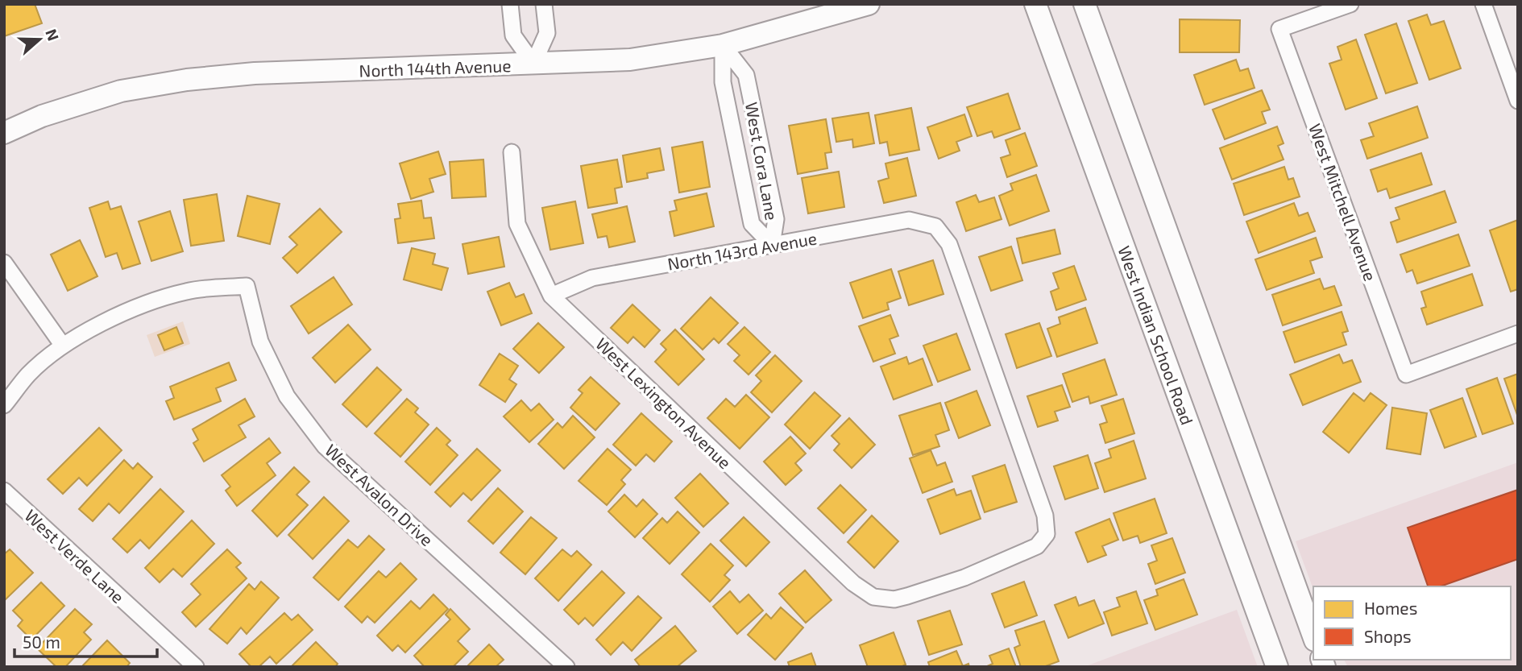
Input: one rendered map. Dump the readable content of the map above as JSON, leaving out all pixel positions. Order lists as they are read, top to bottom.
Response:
{
  "streets": {
    "main road": ["North 144th Avenue", "West Indian School Road"],
    "street": [
      "West Cora Lane",
      "West Mitchell Avenue",
      "North 143rd Avenue",
      "West Lexington Avenue",
      "West Avalon Drive",
      "West Verde Lane"
    ]
  },
  "crossings": [
    ["North 144th Avenue", "West Cora Lane"],
    ["West Cora Lane", "North 143rd Avenue"],
    ["North 143rd Avenue", "West Lexington Avenue"]
  ],
  "legend": ["Homes", "Shops"],
  "scale_bar": "50 m",
  "north": "right"
}
